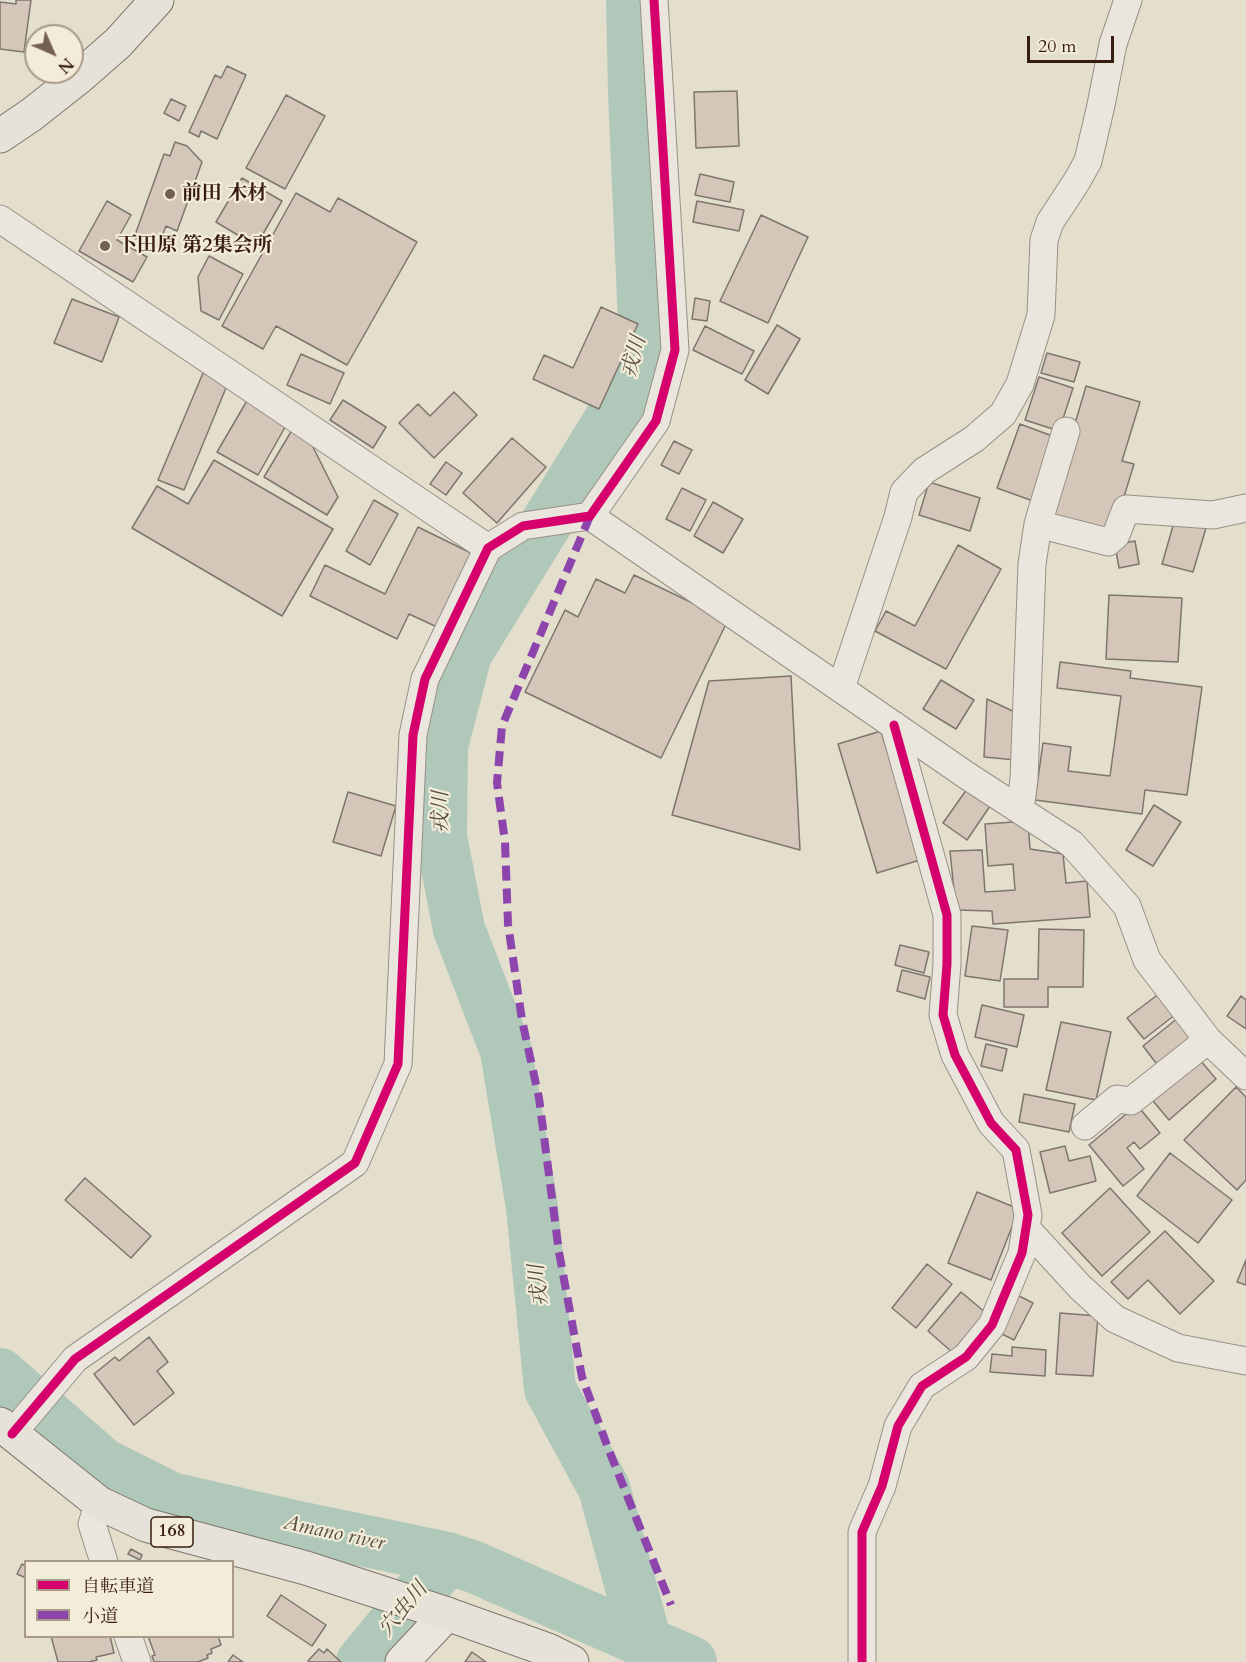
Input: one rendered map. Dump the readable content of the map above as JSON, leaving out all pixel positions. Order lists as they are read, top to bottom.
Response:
{
  "streets": {
    "highway": ["168"]
  },
  "water": ["戎川", "Amano river", "穴虫川"],
  "places": ["前田 木材", "下田原 第2集会所"],
  "legend": ["自転車道", "小道"],
  "scale_bar": "20 m",
  "north": "bottom right"
}
